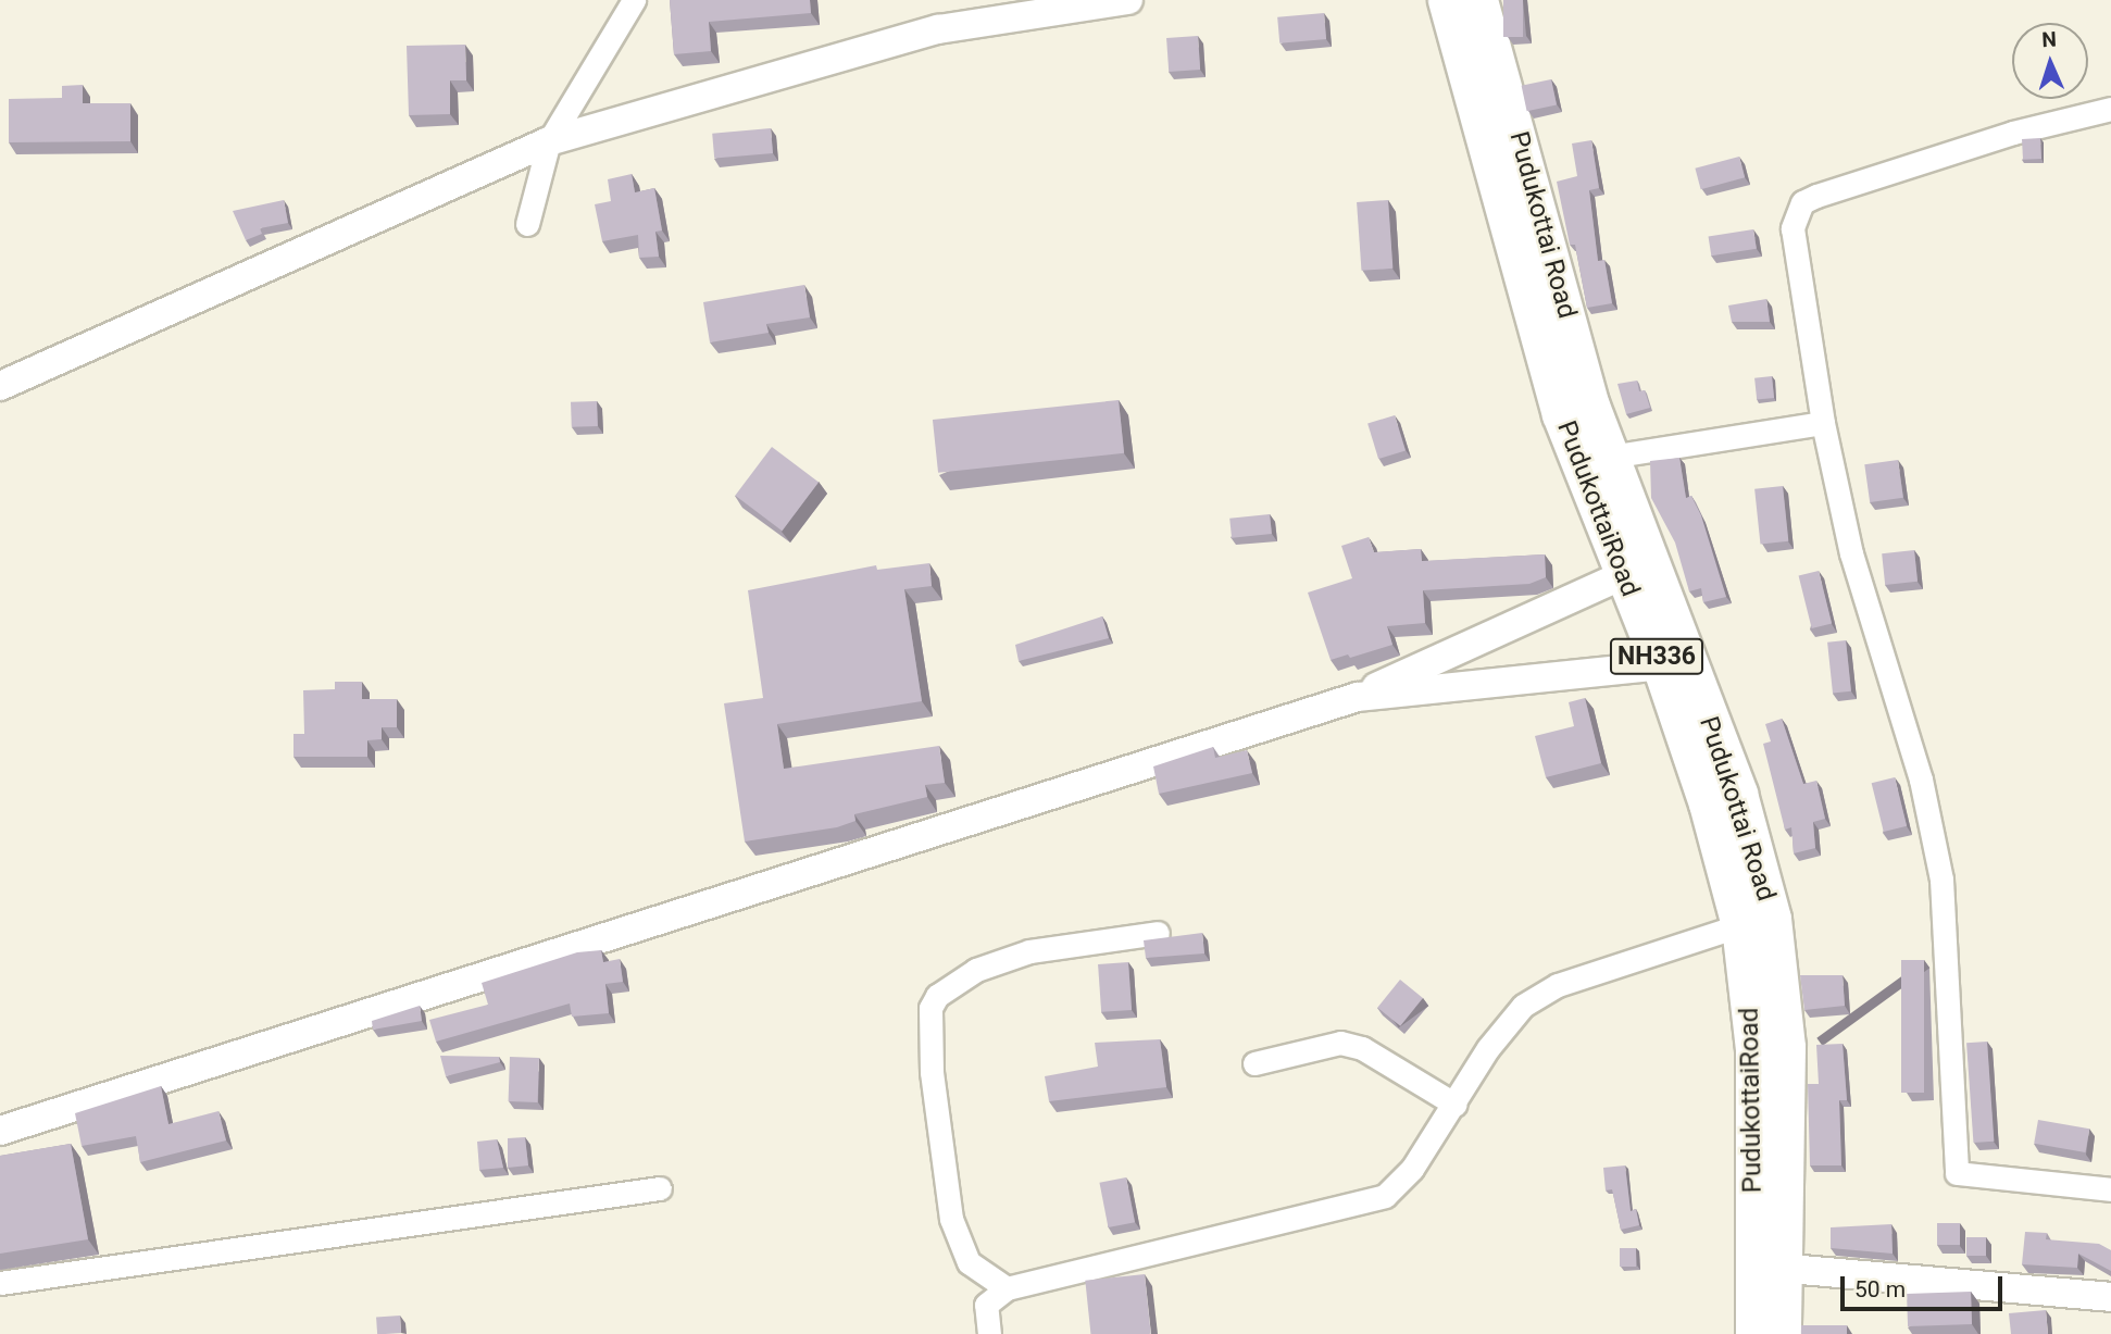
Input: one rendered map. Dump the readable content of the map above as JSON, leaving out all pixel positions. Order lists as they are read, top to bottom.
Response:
{
  "streets": {
    "highway": ["Pudukottai Road", "PudukottaiRoad", "NH336"]
  },
  "crossings": [
    ["Pudukottai Road", "PudukottaiRoad"]
  ],
  "scale_bar": "50 m",
  "north": "top"
}
